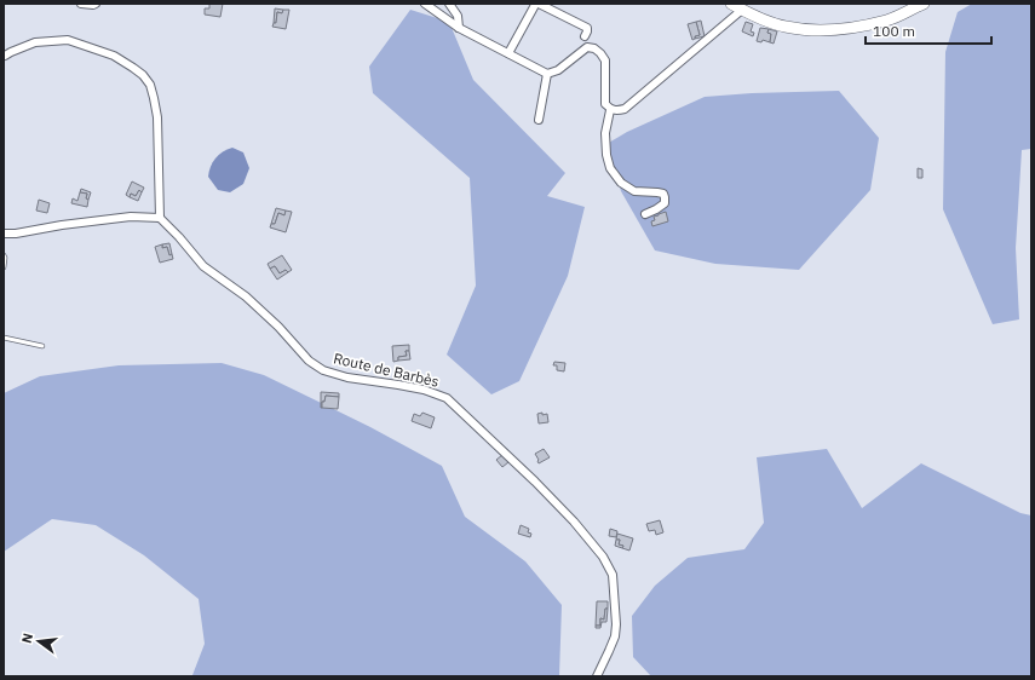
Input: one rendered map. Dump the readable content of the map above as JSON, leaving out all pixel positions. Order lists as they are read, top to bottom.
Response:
{
  "streets": {
    "street": ["Route de Barbès"]
  },
  "scale_bar": "100 m",
  "north": "left"
}
